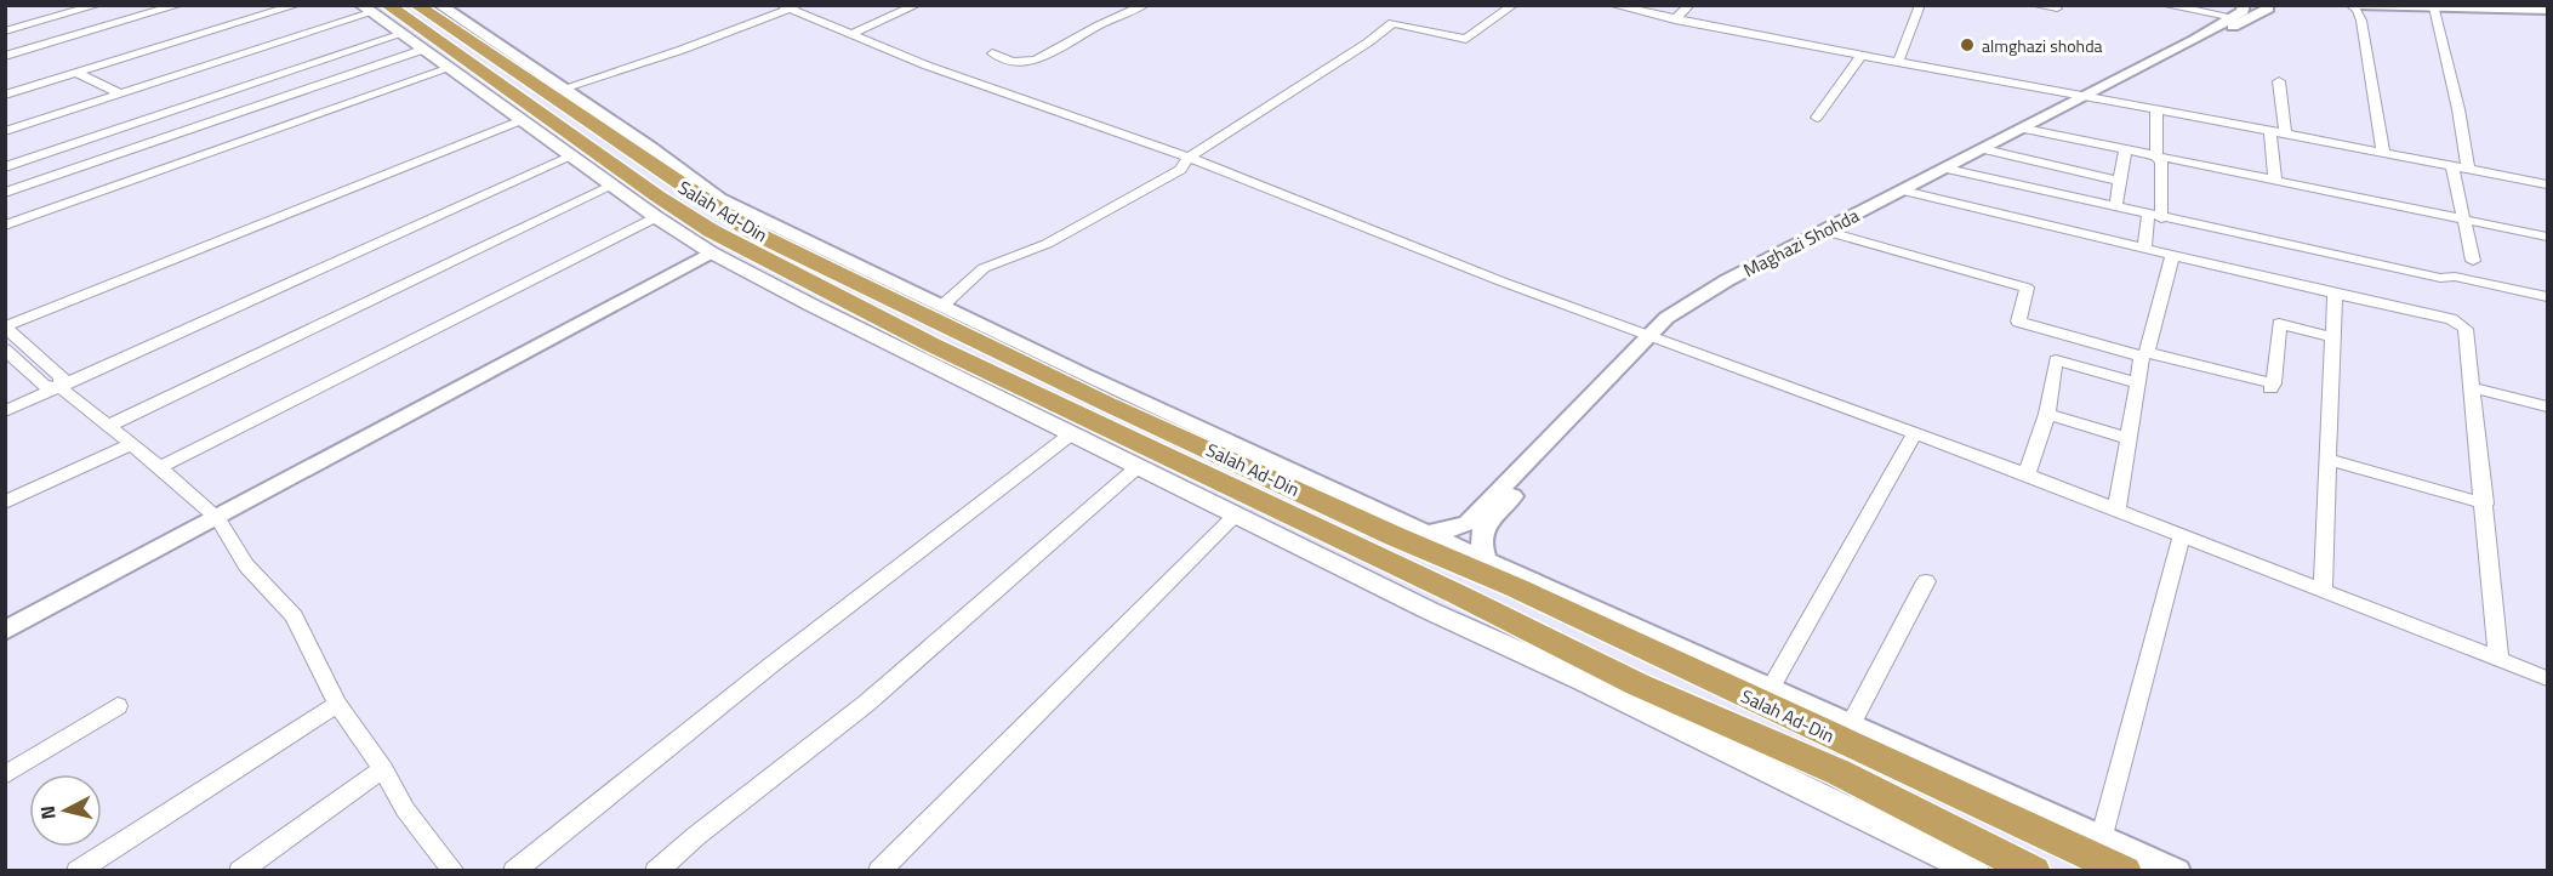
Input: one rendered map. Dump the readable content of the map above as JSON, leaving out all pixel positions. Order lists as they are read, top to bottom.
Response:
{
  "streets": {
    "highway": ["Salah Ad-Din"],
    "street": ["Maghazi Shohda"]
  },
  "crossings": [
    ["Salah Ad-Din", "Maghazi Shohda"]
  ],
  "places": ["almghazi shohda"],
  "north": "left"
}
